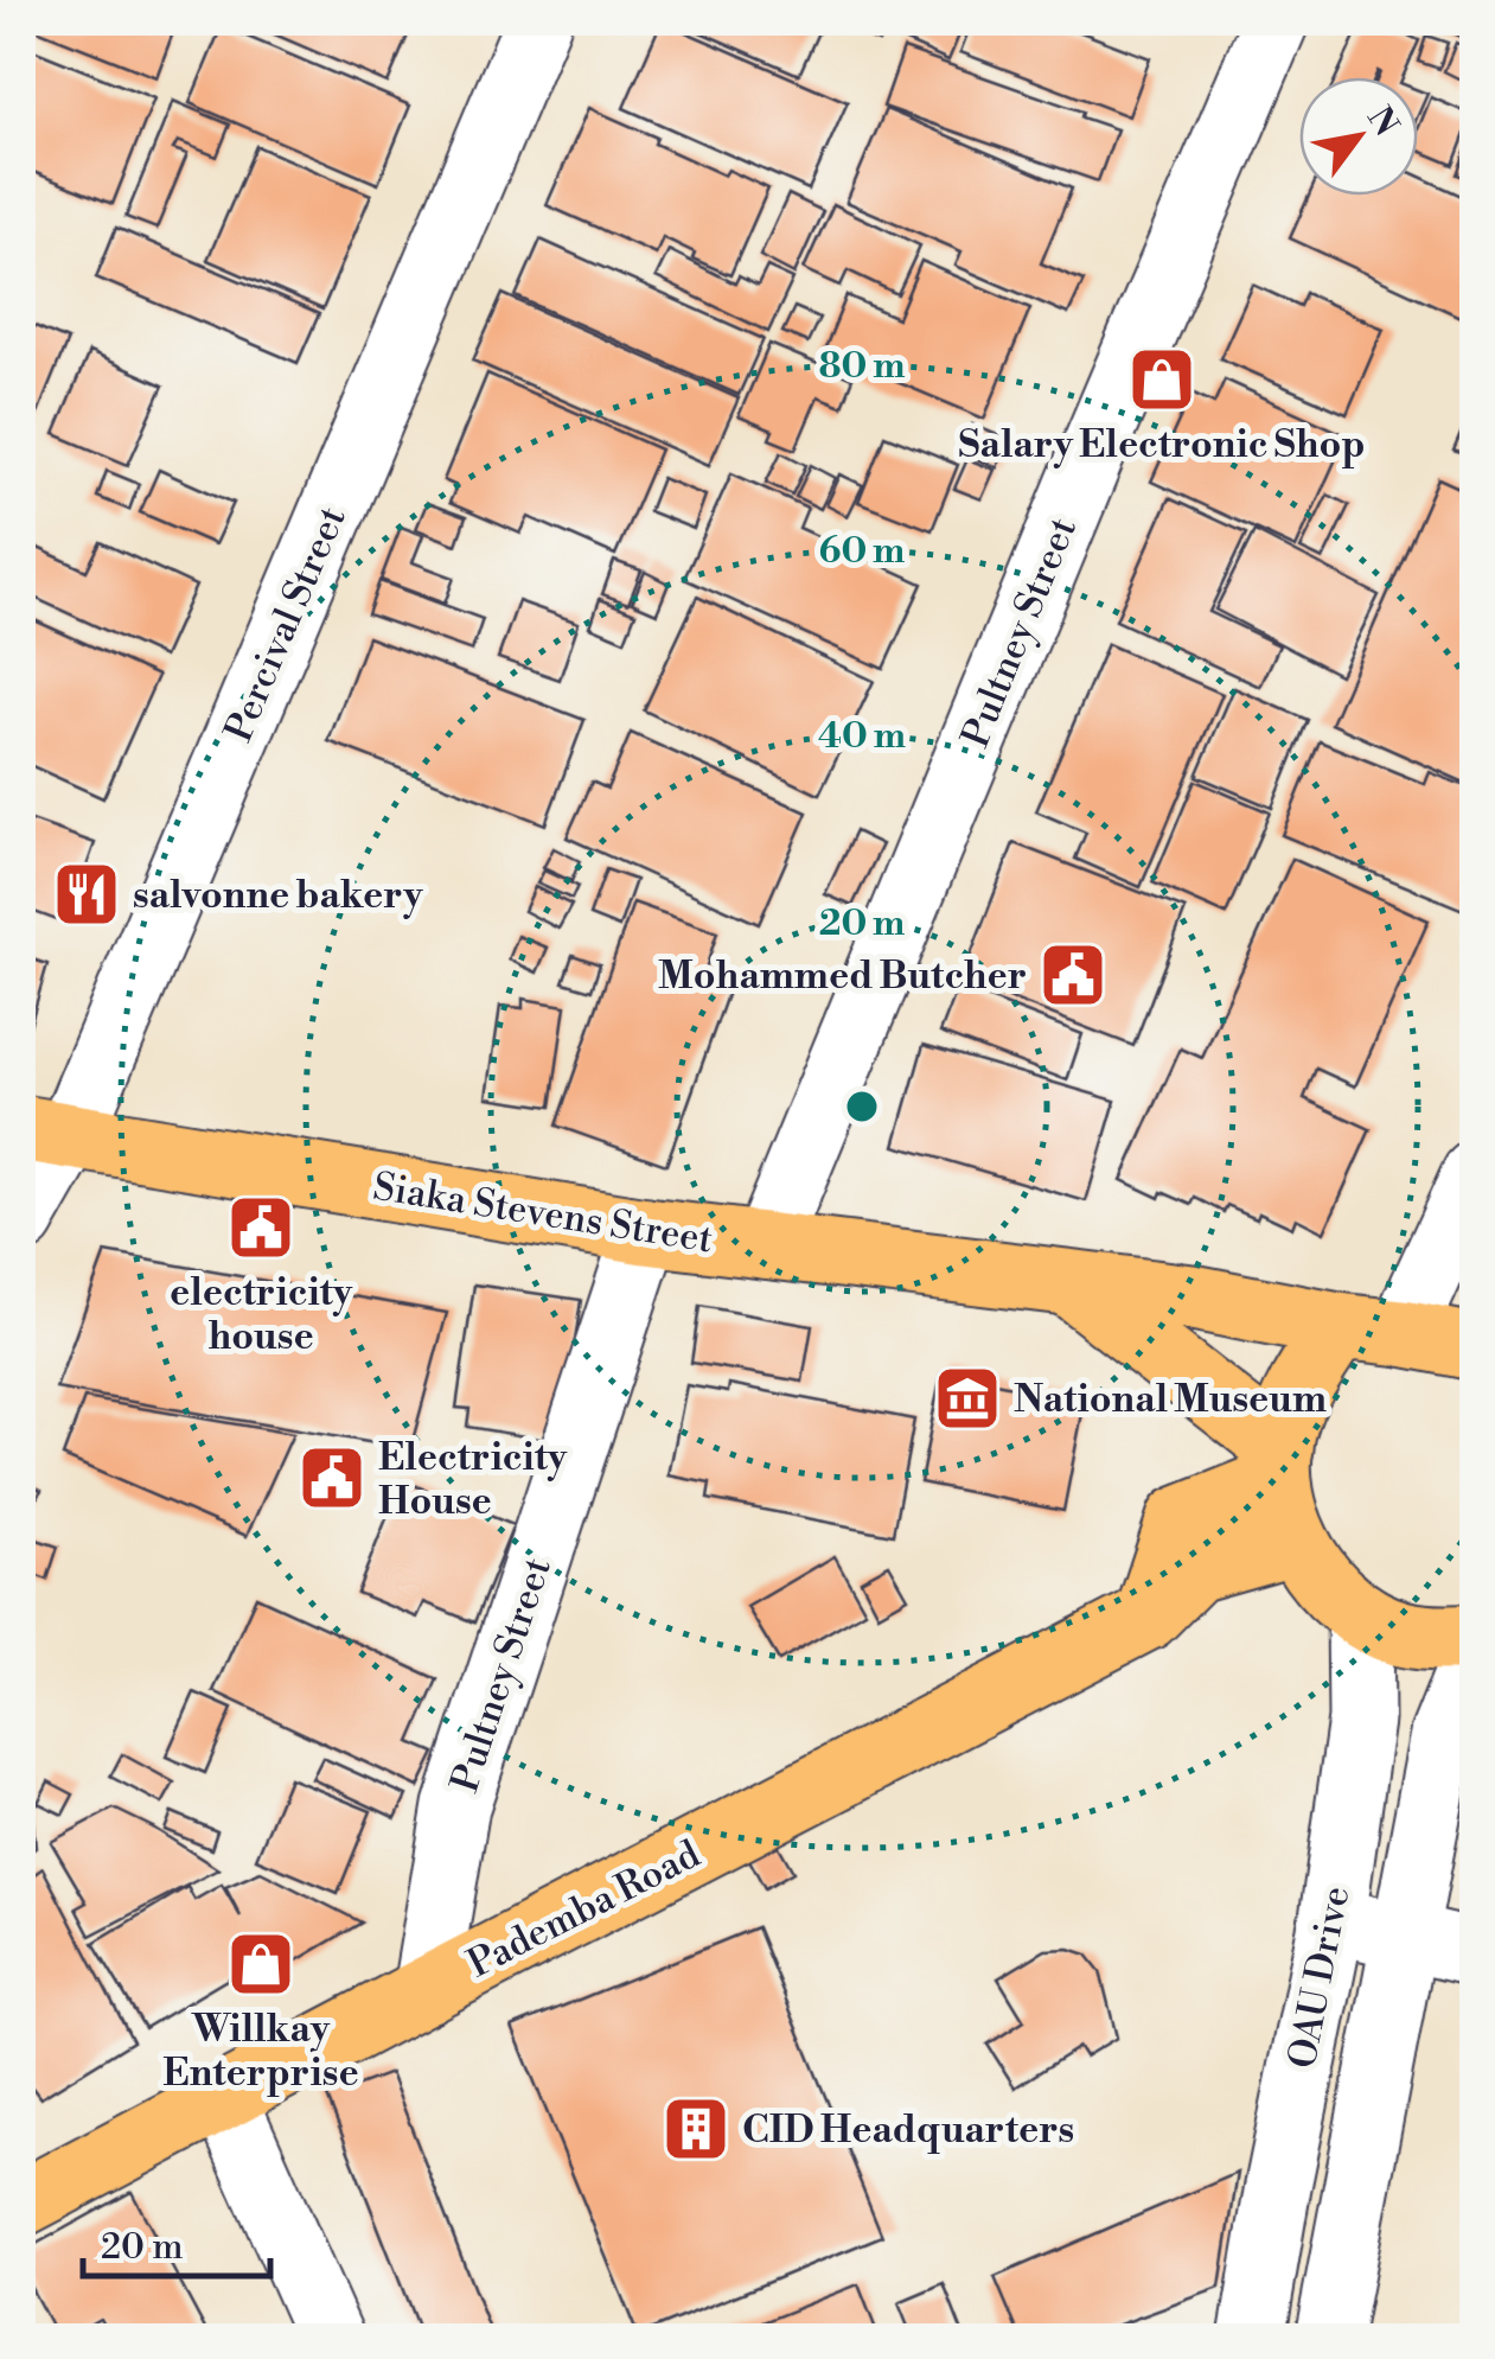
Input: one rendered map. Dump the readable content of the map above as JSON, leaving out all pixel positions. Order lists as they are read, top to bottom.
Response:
{
  "streets": {
    "main road": ["Siaka Stevens Street", "Pademba Road"],
    "street": ["Percival Street", "Pultney Street", "OAU Drive"]
  },
  "crossings": [
    ["Percival Street", "Siaka Stevens Street"],
    ["Pultney Street", "Siaka Stevens Street"],
    ["Pultney Street", "Pademba Road"]
  ],
  "places": {
    "shop": ["Salary Electronic Shop", "Willkay Enterprise"],
    "restaurant": ["salvonne bakery"],
    "public building": ["Mohammed Butcher", "electricity house", "Electricity House"],
    "museum": ["National Museum"],
    "building": ["CID Headquarters"]
  },
  "scale_bar": "20 m",
  "north": "top right",
  "rings": [
    "80 m",
    "60 m",
    "40 m",
    "20 m"
  ]
}
